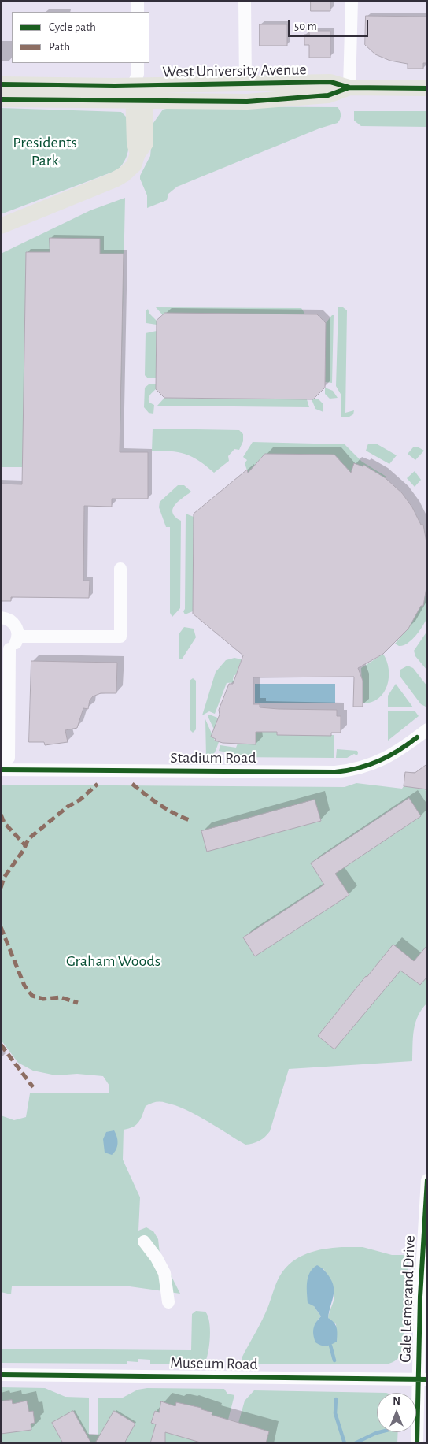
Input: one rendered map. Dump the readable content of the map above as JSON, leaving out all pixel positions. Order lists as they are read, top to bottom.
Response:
{
  "streets": {
    "main road": ["West University Avenue"],
    "street": ["Stadium Road", "Gale Lemerand Drive", "Museum Road"]
  },
  "crossings": [
    ["Gale Lemerand Drive", "Museum Road"]
  ],
  "parks": ["Presidents Park", "Graham Woods"],
  "legend": ["Cycle path", "Path"],
  "scale_bar": "50 m",
  "north": "top"
}
